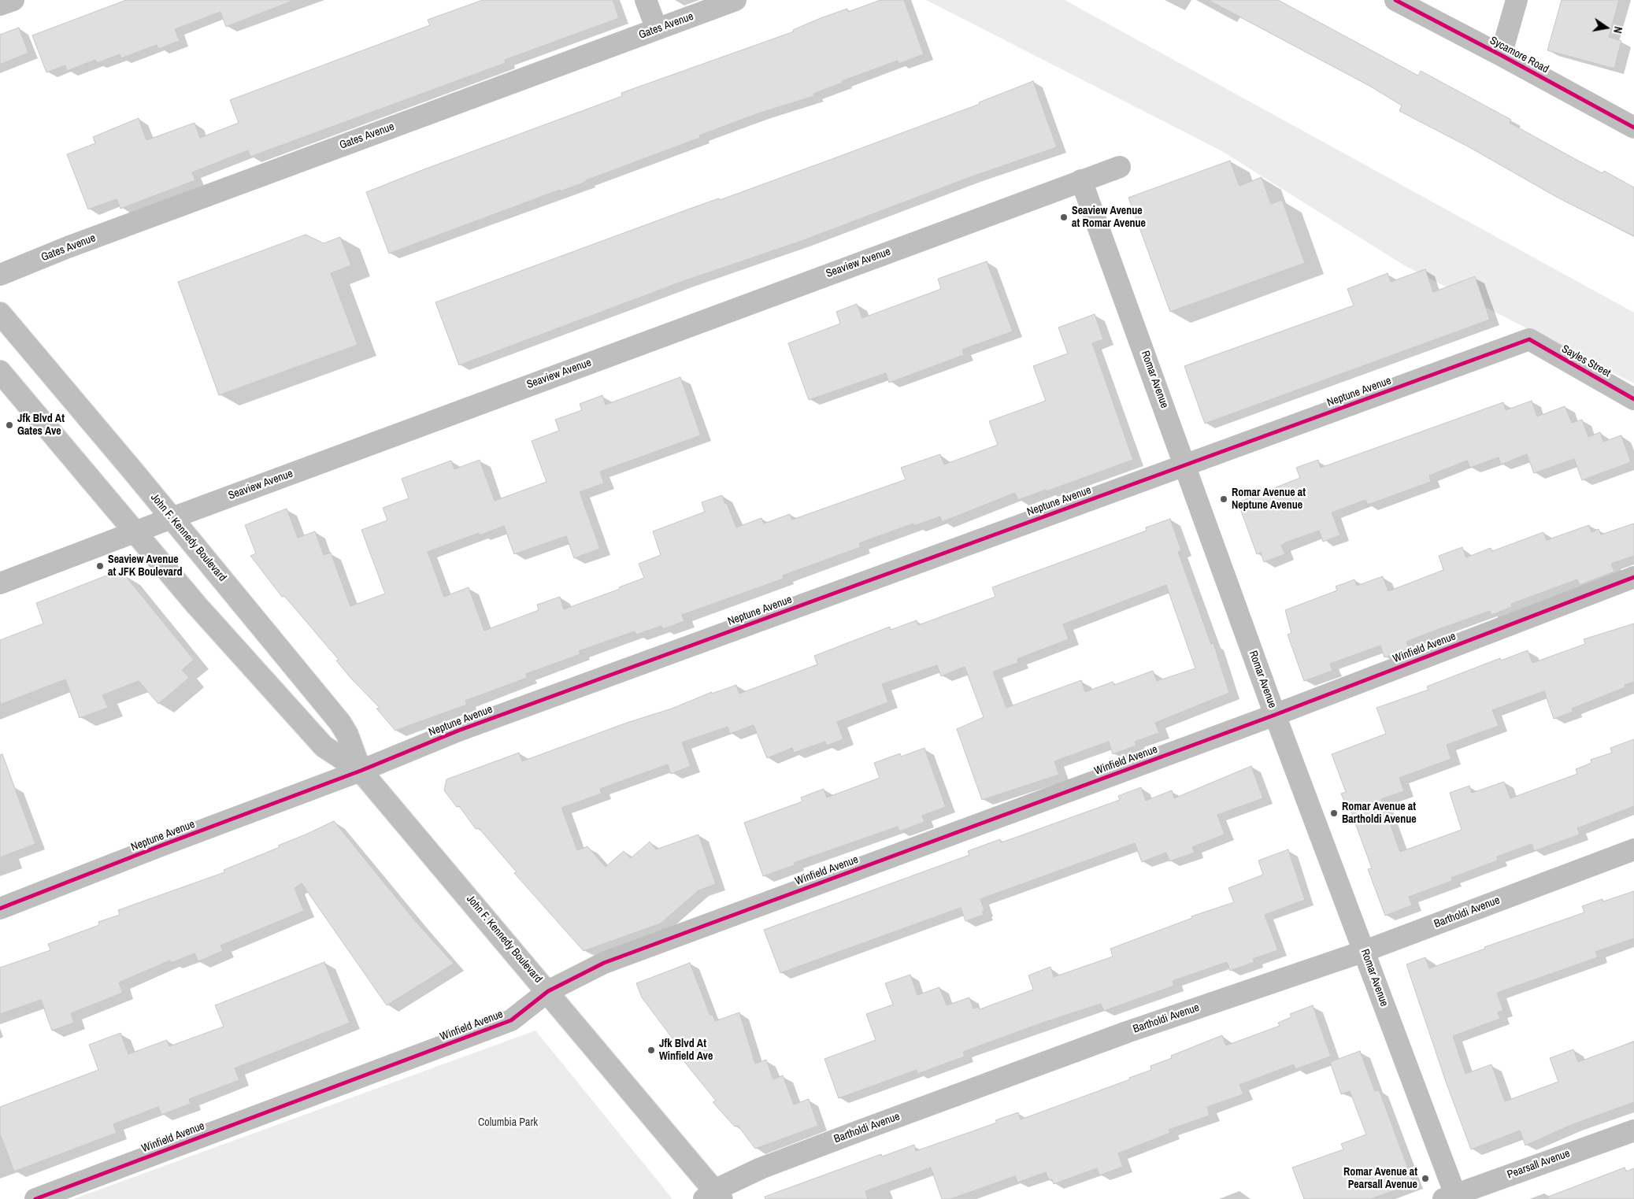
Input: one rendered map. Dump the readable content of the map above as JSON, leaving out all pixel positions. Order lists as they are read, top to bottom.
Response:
{
  "streets": {
    "street": [
      "Gates Avenue",
      "Sycamore Road",
      "Seaview Avenue",
      "Sayles Street",
      "Romar Avenue",
      "Neptune Avenue",
      "John F. Kennedy Boulevard",
      "Winfield Avenue",
      "Bartholdi Avenue",
      "Pearsall Avenue"
    ]
  },
  "crossings": [
    ["Seaview Avenue", "Romar Avenue"],
    ["Seaview Avenue", "John F. Kennedy Boulevard"],
    ["Sayles Street", "Neptune Avenue"],
    ["Romar Avenue", "Neptune Avenue"],
    ["Romar Avenue", "Winfield Avenue"],
    ["Romar Avenue", "Bartholdi Avenue"],
    ["Romar Avenue", "Pearsall Avenue"],
    ["Neptune Avenue", "John F. Kennedy Boulevard"],
    ["John F. Kennedy Boulevard", "Winfield Avenue"],
    ["John F. Kennedy Boulevard", "Bartholdi Avenue"]
  ],
  "parks": ["Columbia Park"],
  "places": [
    "Seaview Avenue at Romar Avenue",
    "Jfk Blvd At Gates Ave",
    "Romar Avenue at Neptune Avenue",
    "Seaview Avenue at JFK Boulevard",
    "Romar Avenue at Bartholdi Avenue",
    "Jfk Blvd At Winfield Ave",
    "Romar Avenue at Pearsall Avenue"
  ],
  "north": "right"
}
